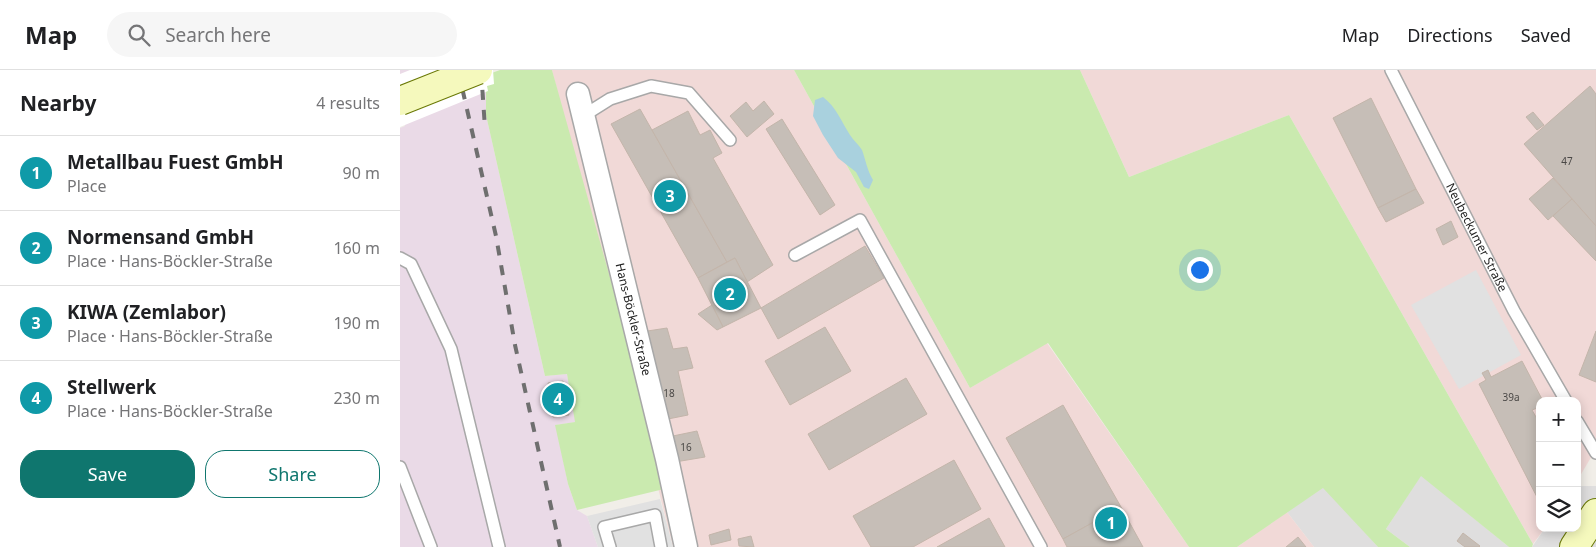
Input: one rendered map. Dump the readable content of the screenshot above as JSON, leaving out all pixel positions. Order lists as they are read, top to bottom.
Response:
{
  "streets": {
    "street": ["Hans-Böckler-Straße"],
    "lane": ["Neubeckumer Straße"]
  },
  "house_numbers": [
    "47",
    "18",
    "39a",
    "16"
  ],
  "page": {
    "header": "Map",
    "search": "Search here",
    "nav": ["Map", "Directions", "Saved"],
    "heading": ["Nearby", "4 results"],
    "list": [
      {
        "mark": "1",
        "name": "Metallbau Fuest GmbH",
        "note": "Place",
        "value": "90 m"
      },
      {
        "mark": "2",
        "name": "Normensand GmbH",
        "note": "Place · Hans-Böckler-Straße",
        "value": "160 m"
      },
      {
        "mark": "3",
        "name": "KIWA (Zemlabor)",
        "note": "Place · Hans-Böckler-Straße",
        "value": "190 m"
      },
      {
        "mark": "4",
        "name": "Stellwerk",
        "note": "Place · Hans-Böckler-Straße",
        "value": "230 m"
      }
    ],
    "pins": [
      "3",
      "2",
      "4",
      "1"
    ],
    "map_buttons": ["+", "−"],
    "buttons": ["Save", "Share"]
  }
}
